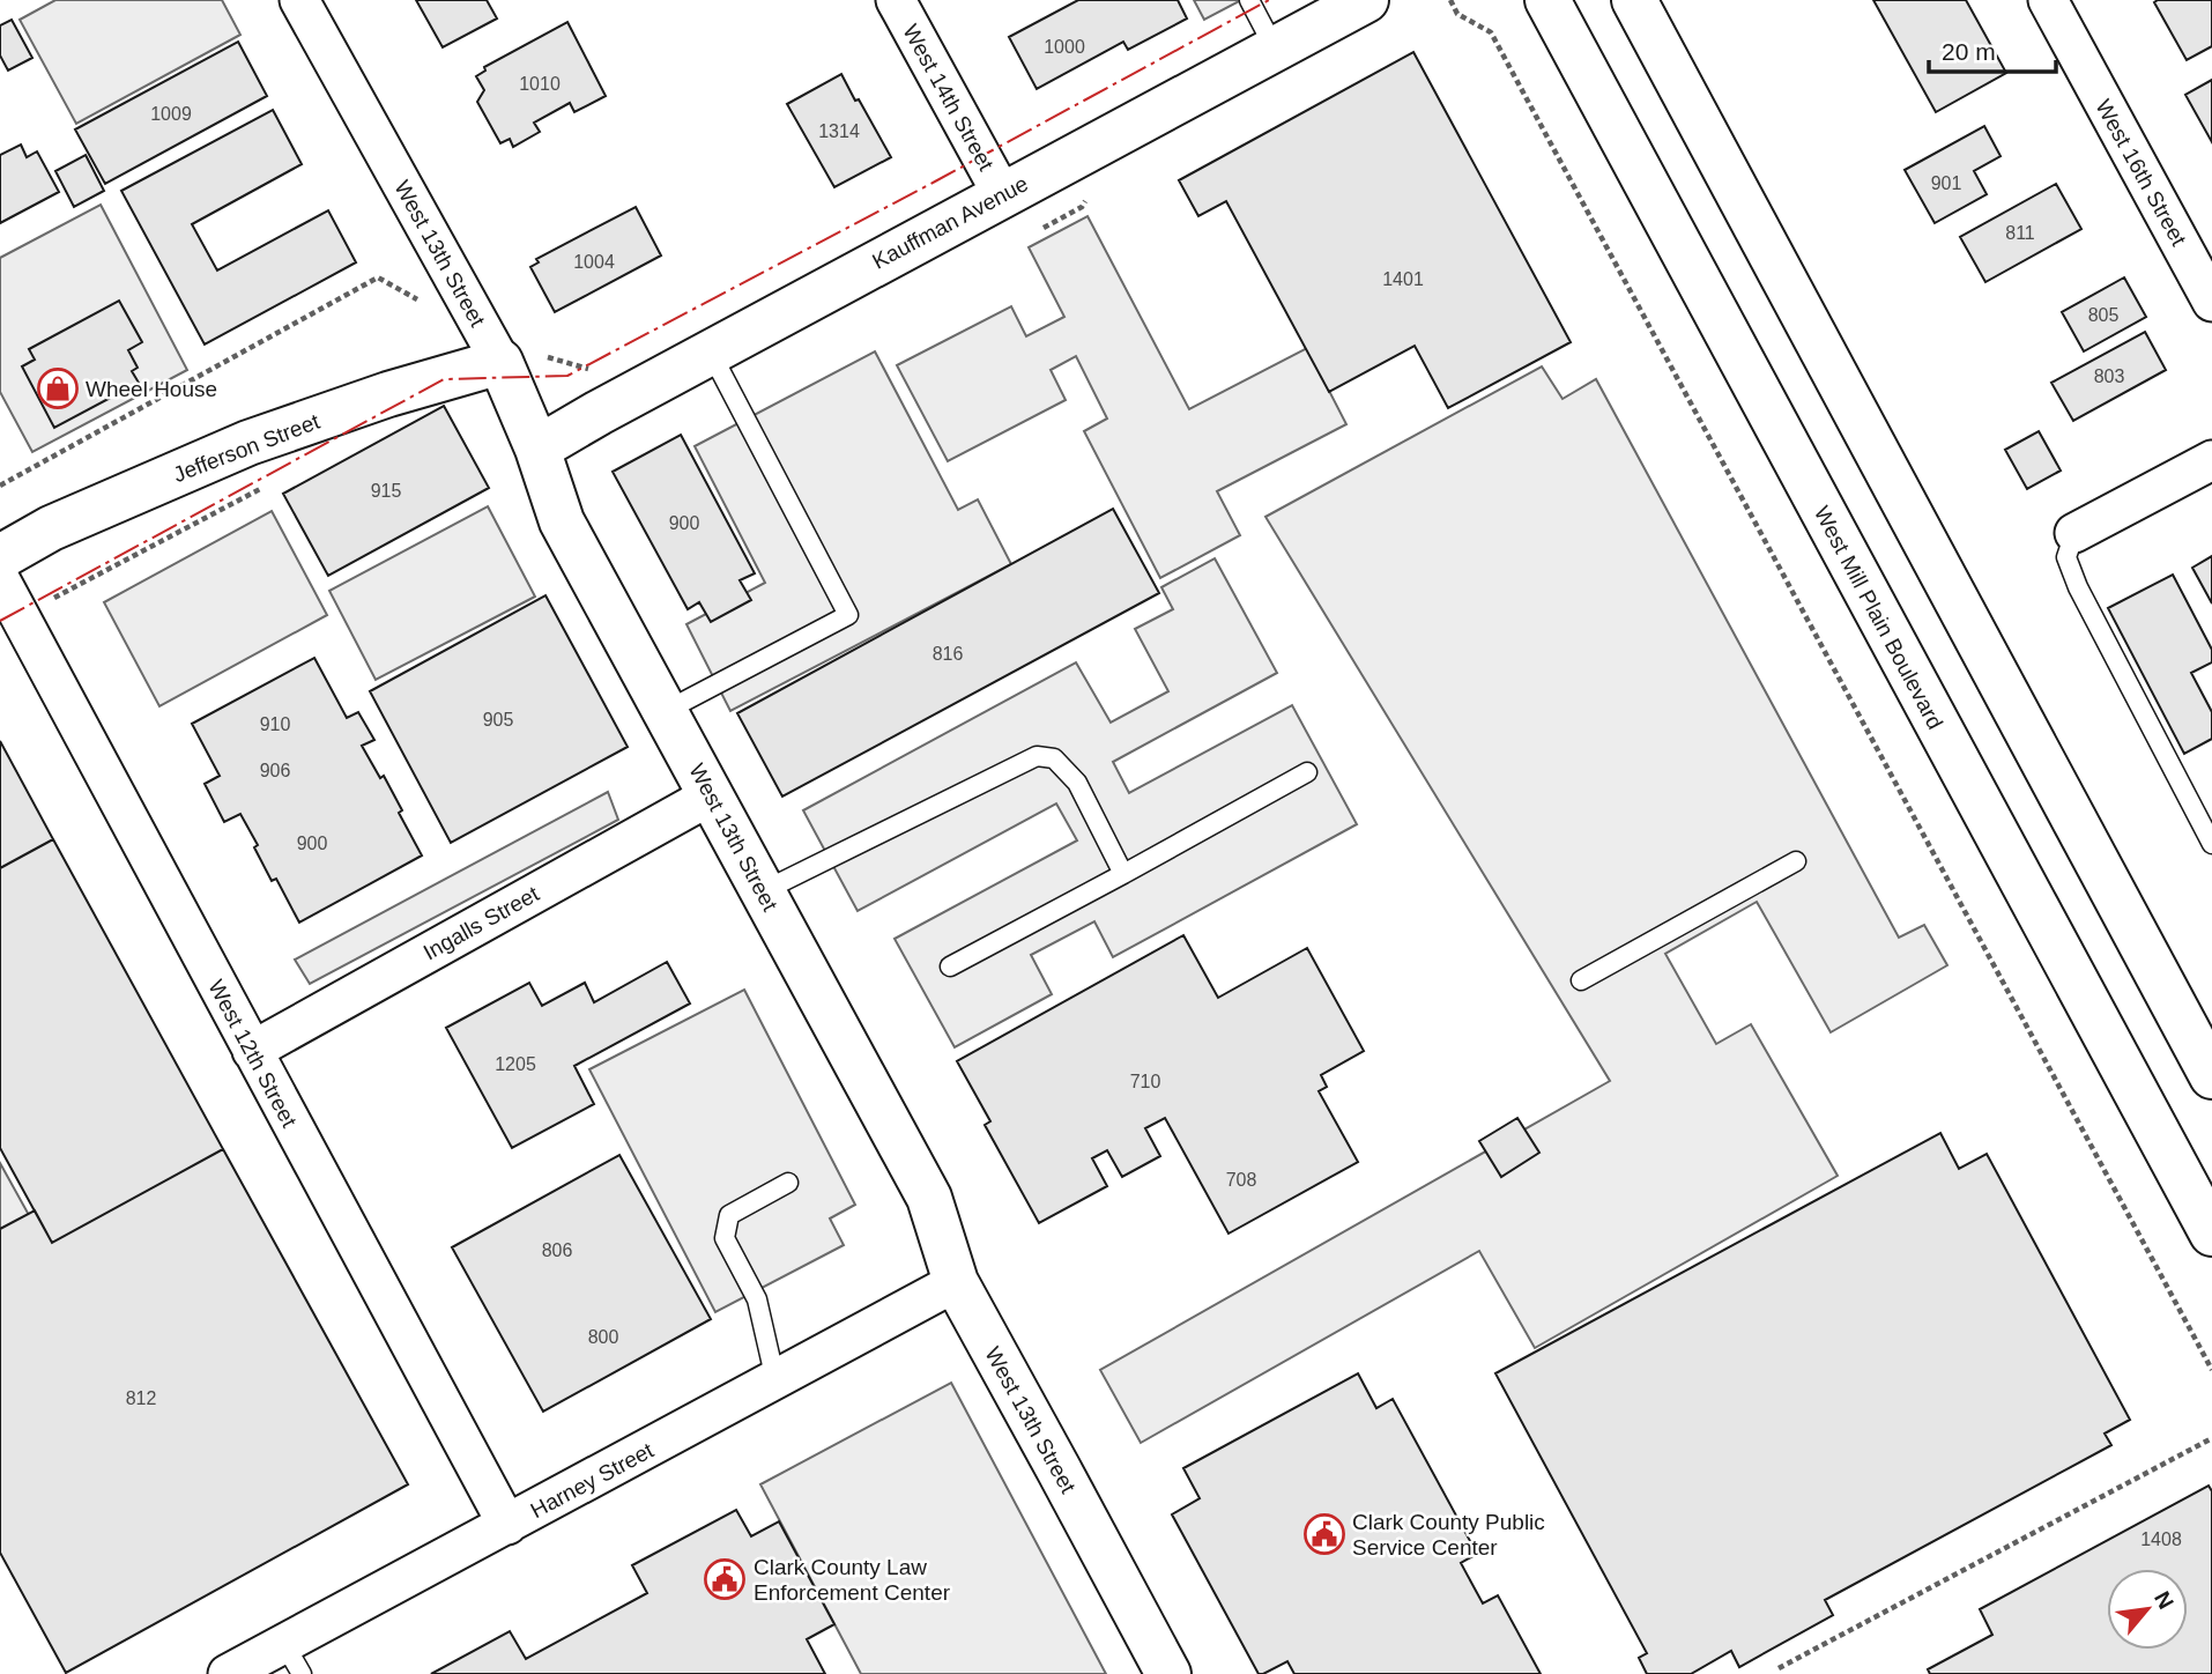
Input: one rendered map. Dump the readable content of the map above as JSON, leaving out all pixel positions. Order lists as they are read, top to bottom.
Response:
{
  "streets": {
    "street": [
      "West 14th Street",
      "West 16th Street",
      "Kauffman Avenue",
      "West 13th Street",
      "Jefferson Street",
      "West Mill Plain Boulevard",
      "Ingalls Street",
      "West 12th Street",
      "Harney Street"
    ]
  },
  "crossings": [
    ["West 14th Street", "Kauffman Avenue"],
    ["Kauffman Avenue", "West 13th Street"],
    ["West 13th Street", "Jefferson Street"],
    ["West 13th Street", "Ingalls Street"],
    ["West 13th Street", "Harney Street"],
    ["Ingalls Street", "West 12th Street"],
    ["West 12th Street", "Harney Street"]
  ],
  "places": {
    "shop": ["Wheel House"],
    "public building": ["Clark County Public Service Center", "Clark County Law Enforcement Center"]
  },
  "house_numbers": [
    "1000",
    "1010",
    "1009",
    "1314",
    "901",
    "811",
    "1004",
    "1401",
    "805",
    "803",
    "915",
    "900",
    "816",
    "905",
    "910",
    "906",
    "900",
    "1205",
    "710",
    "708",
    "806",
    "800",
    "812",
    "1408"
  ],
  "scale_bar": "20 m",
  "north": "top right"
}
